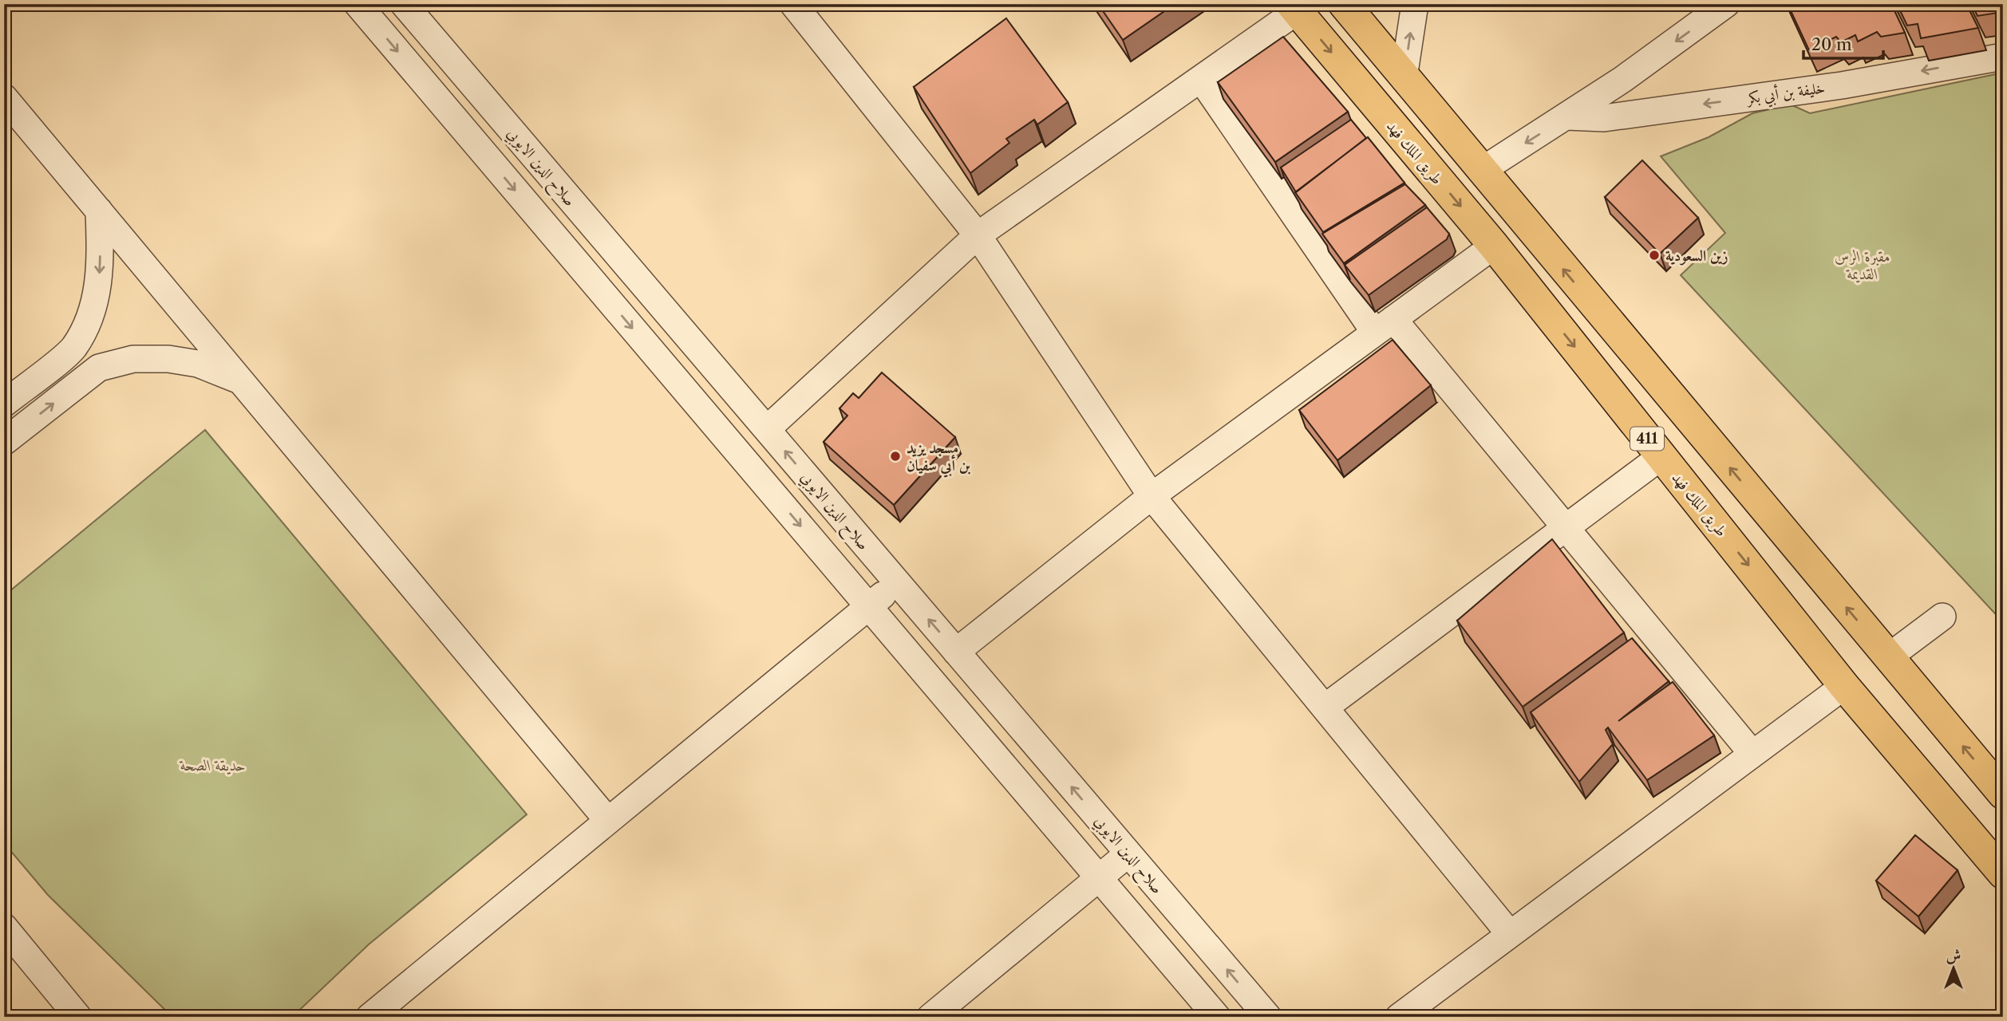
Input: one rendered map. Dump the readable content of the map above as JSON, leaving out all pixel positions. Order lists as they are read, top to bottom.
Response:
{
  "streets": {
    "main road": ["طريق الملك فهد", "411"],
    "street": ["خليفة بن أبي بكر", "صلاح الدين الايوبي"]
  },
  "one_way": ["خليفة بن أبي بكر"],
  "parks": ["مقبرة الرس القديمة", "حديقة الصحة"],
  "places": ["زين السعودية", "مسجد يزيد بن أبي سفيان"],
  "scale_bar": "20 m",
  "north": "top"
}
